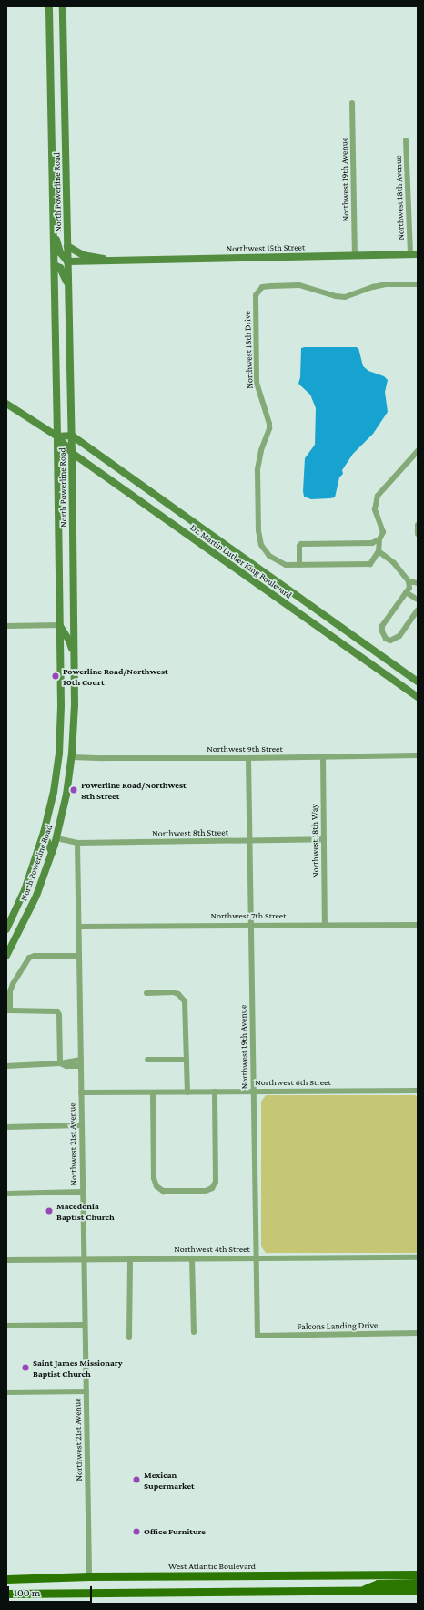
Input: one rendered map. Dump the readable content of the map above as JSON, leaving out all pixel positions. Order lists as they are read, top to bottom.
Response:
{
  "streets": {
    "main road": [
      "North Powerline Road",
      "Northwest 15th Street",
      "Dr. Martin Luther King Boulevard",
      "West Atlantic Boulevard"
    ],
    "street": [
      "Northwest 19th Avenue",
      "Northwest 18th Avenue",
      "Northwest 18th Drive",
      "Northwest 9th Street",
      "Northwest 8th Street",
      "Northwest 18th Way",
      "Northwest 7th Street",
      "Northwest 6th Street",
      "Northwest 21st Avenue",
      "Northwest 4th Street",
      "Falcons Landing Drive"
    ]
  },
  "crossings": [
    ["Northwest 19th Avenue", "Northwest 15th Street"],
    ["Northwest 19th Avenue", "Northwest 9th Street"],
    ["Northwest 19th Avenue", "Northwest 8th Street"],
    ["Northwest 19th Avenue", "Northwest 7th Street"],
    ["Northwest 19th Avenue", "Northwest 6th Street"],
    ["Northwest 19th Avenue", "Northwest 4th Street"],
    ["Northwest 19th Avenue", "Falcons Landing Drive"],
    ["North Powerline Road", "Northwest 15th Street"],
    ["North Powerline Road", "Dr. Martin Luther King Boulevard"],
    ["North Powerline Road", "Northwest 9th Street"],
    ["North Powerline Road", "Northwest 8th Street"],
    ["Northwest 18th Avenue", "Northwest 15th Street"],
    ["Northwest 9th Street", "Northwest 18th Way"],
    ["Northwest 8th Street", "Northwest 18th Way"],
    ["Northwest 8th Street", "Northwest 21st Avenue"],
    ["Northwest 18th Way", "Northwest 7th Street"],
    ["Northwest 7th Street", "Northwest 21st Avenue"],
    ["Northwest 6th Street", "Northwest 21st Avenue"],
    ["Northwest 21st Avenue", "Northwest 4th Street"],
    ["Northwest 21st Avenue", "West Atlantic Boulevard"]
  ],
  "places": [
    "Powerline Road/Northwest 10th Court",
    "Powerline Road/Northwest 8th Street",
    "Macedonia Baptist Church",
    "Saint James Missionary Baptist Church",
    "Mexican Supermarket",
    "Office Furniture"
  ],
  "scale_bar": "100 m"
}
